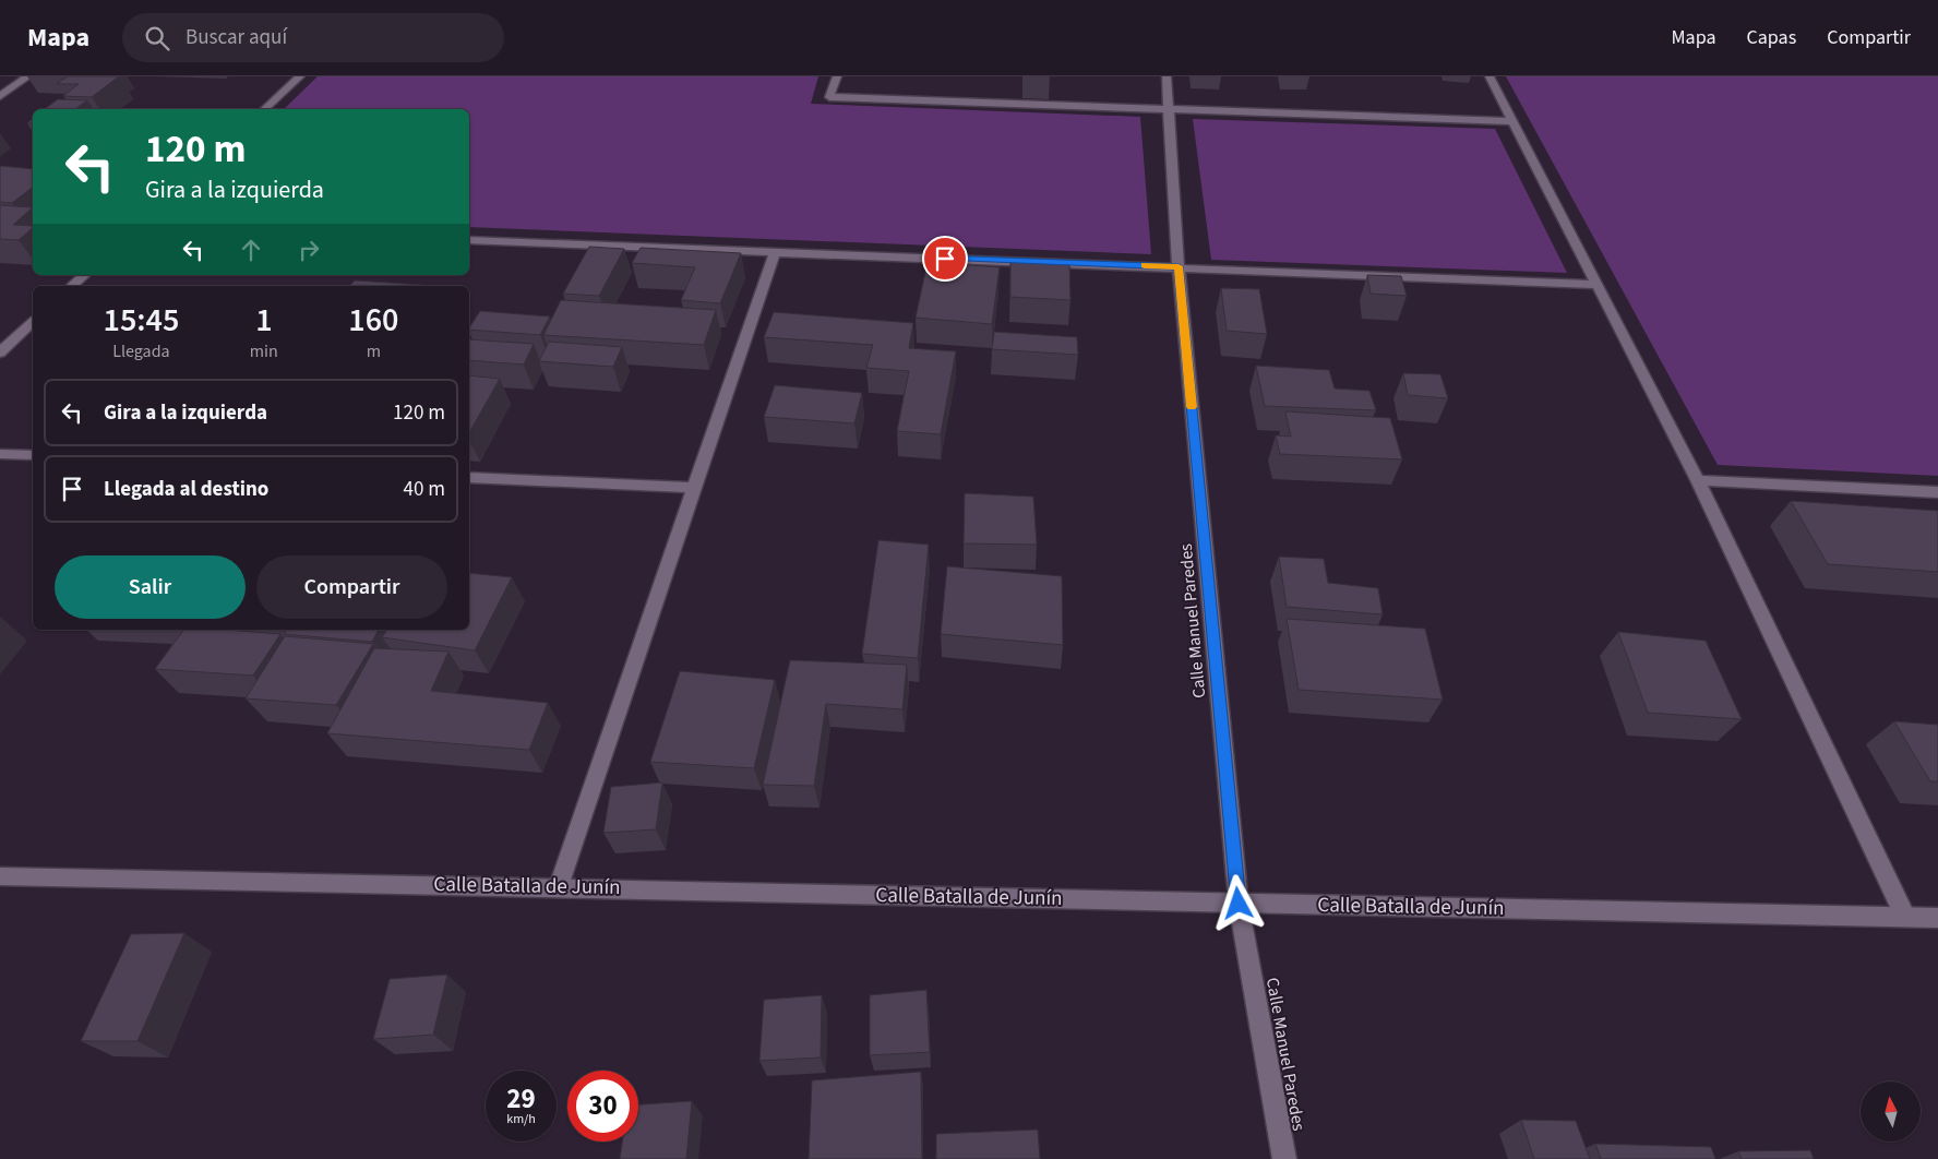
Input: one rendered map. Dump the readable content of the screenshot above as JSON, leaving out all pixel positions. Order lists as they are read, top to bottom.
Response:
{
  "streets": {
    "street": ["Calle Manuel Paredes", "Calle Batalla de Junín"]
  },
  "crossings": [
    ["Calle Manuel Paredes", "Calle Batalla de Junín"]
  ],
  "north": "top",
  "page": {
    "header": "Mapa",
    "search": "Buscar aquí",
    "nav": ["Mapa", "Capas", "Compartir"],
    "turn": ["120 m", "Gira a la izquierda"],
    "eta": [
      "15:45",
      "Llegada",
      "1",
      "min",
      "160",
      "m"
    ],
    "list": [
      {
        "name": "Gira a la izquierda",
        "value": "120 m"
      },
      {
        "name": "Llegada al destino",
        "value": "40 m"
      }
    ],
    "buttons": ["Salir", "Compartir"],
    "speed": "29 km/h",
    "limit": "30"
  }
}
